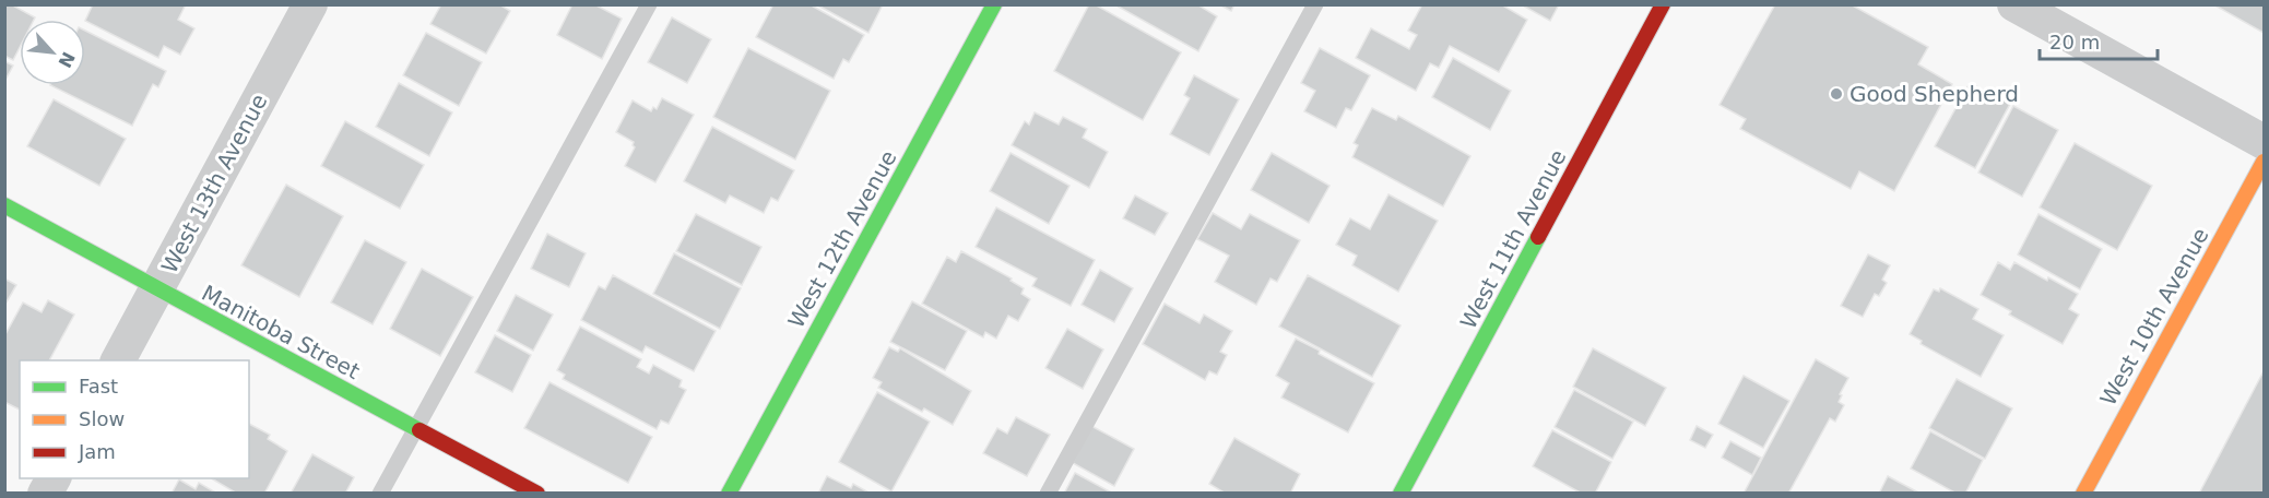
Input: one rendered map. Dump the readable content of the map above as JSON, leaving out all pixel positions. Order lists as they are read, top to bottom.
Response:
{
  "streets": {
    "street": [
      "West 13th Avenue",
      "West 12th Avenue",
      "West 11th Avenue",
      "West 10th Avenue",
      "Manitoba Street"
    ]
  },
  "crossings": [
    ["West 13th Avenue", "Manitoba Street"]
  ],
  "places": ["Good Shepherd"],
  "legend": ["Fast", "Slow", "Jam"],
  "scale_bar": "20 m",
  "north": "bottom right"
}
